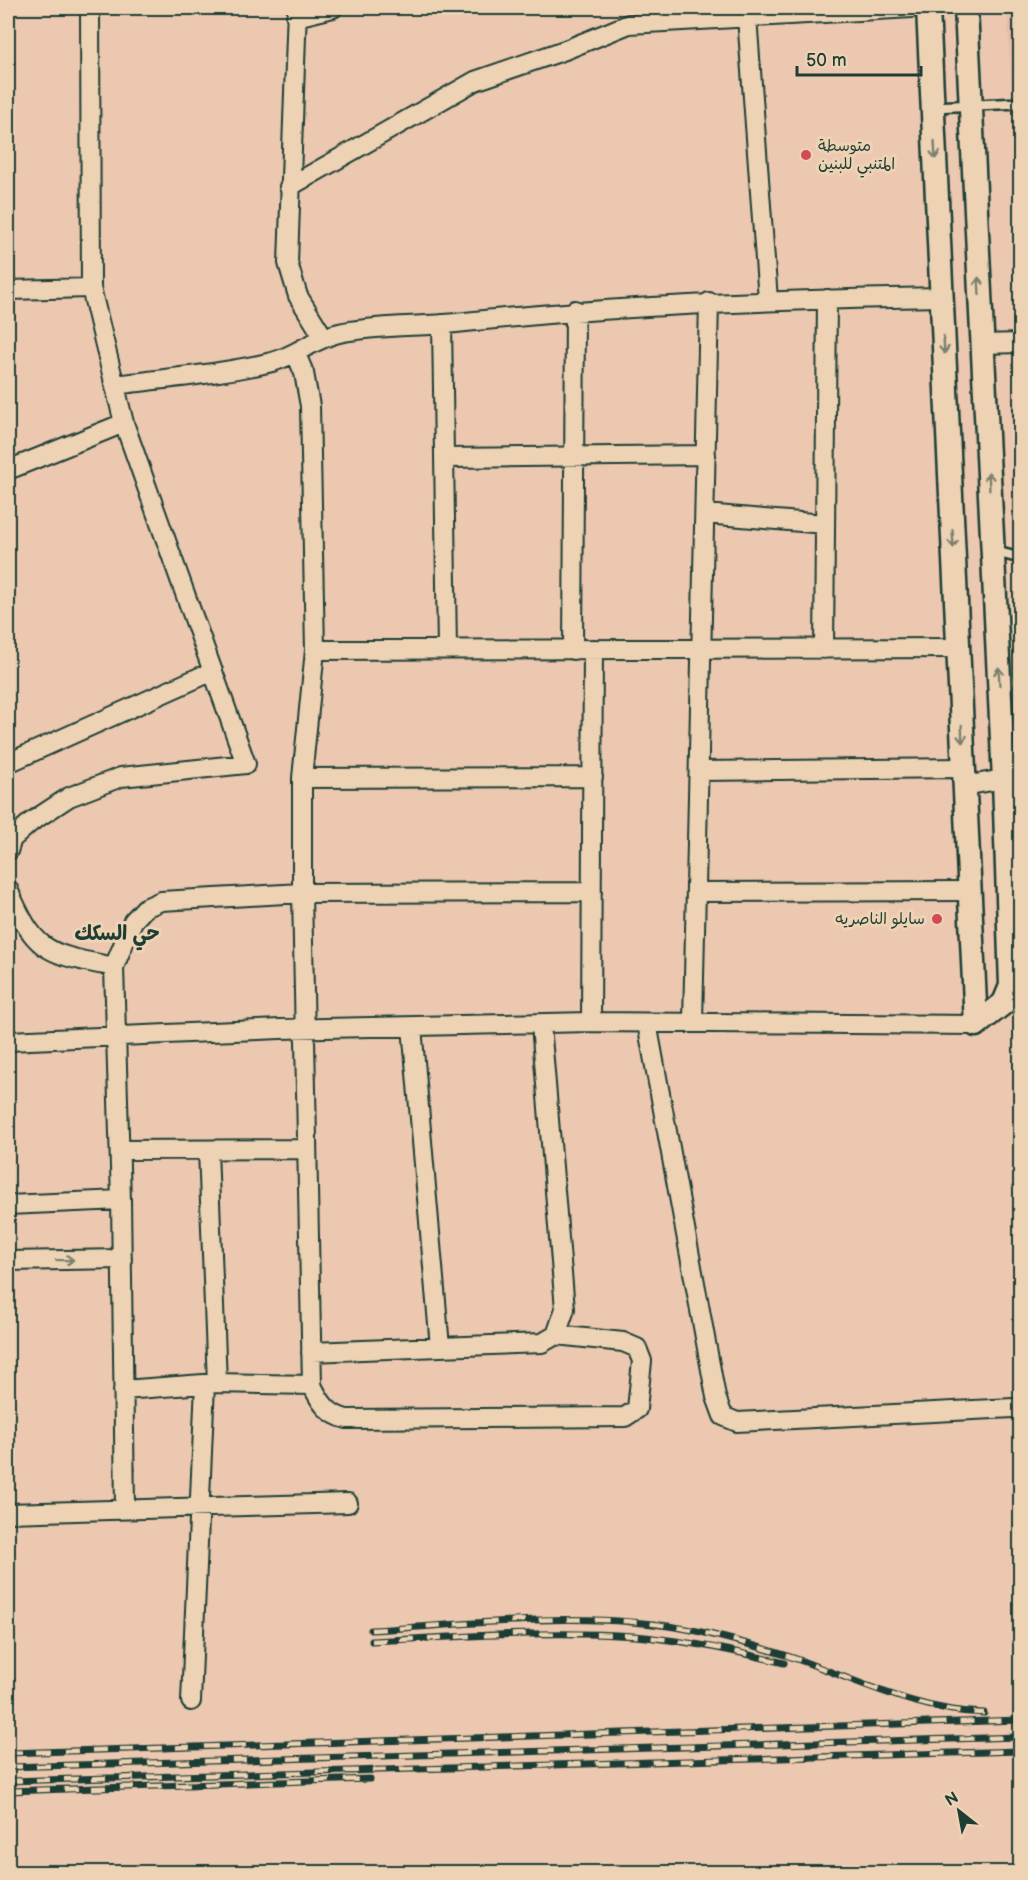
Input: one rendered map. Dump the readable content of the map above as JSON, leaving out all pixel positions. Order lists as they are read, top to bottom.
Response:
{
  "districts": ["حي السكك"],
  "places": ["متوسطة المتنبي للبنين", "سايلو الناصريه"],
  "scale_bar": "50 m",
  "north": "top left"
}
